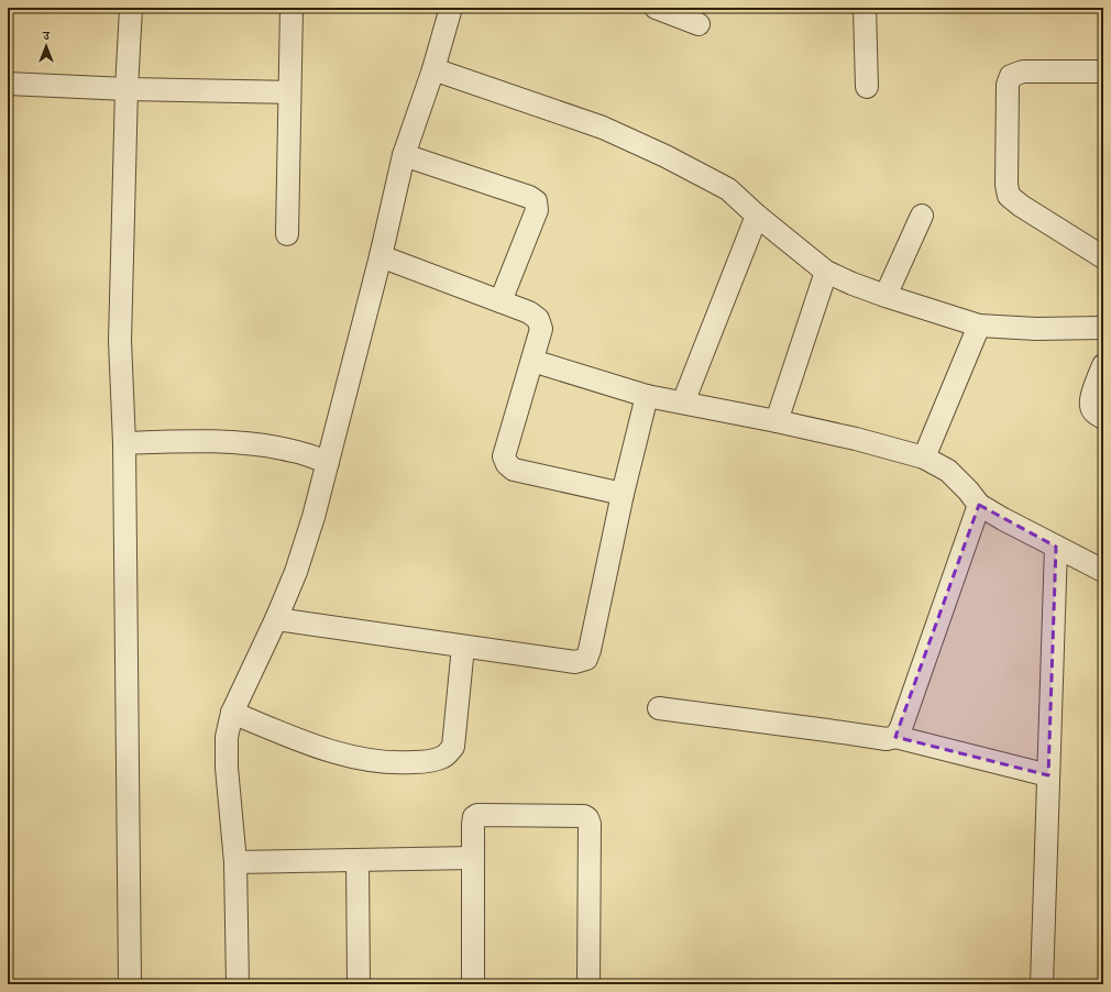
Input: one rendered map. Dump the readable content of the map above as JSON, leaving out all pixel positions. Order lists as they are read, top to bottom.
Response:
{
  "north": "top"
}
